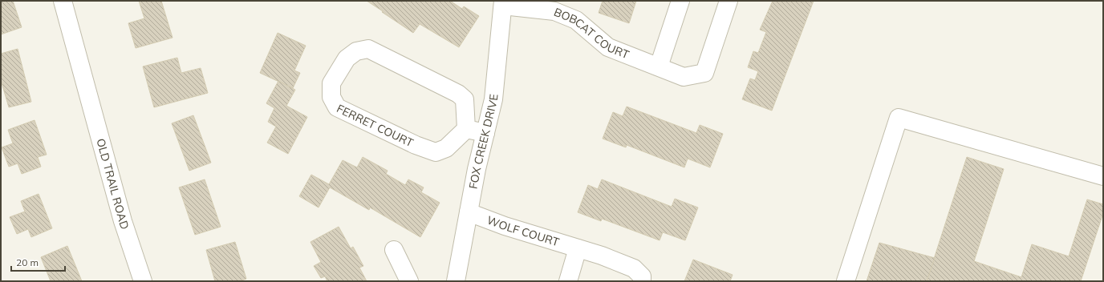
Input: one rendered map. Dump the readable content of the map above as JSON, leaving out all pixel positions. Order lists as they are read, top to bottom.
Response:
{
  "streets": {
    "street": [
      "BOBCAT COURT",
      "FERRET COURT",
      "FOX CREEK DRIVE",
      "OLD TRAIL ROAD",
      "WOLF COURT"
    ]
  },
  "crossings": [
    ["BOBCAT COURT", "FOX CREEK DRIVE"],
    ["FOX CREEK DRIVE", "WOLF COURT"]
  ],
  "scale_bar": "20 m"
}
